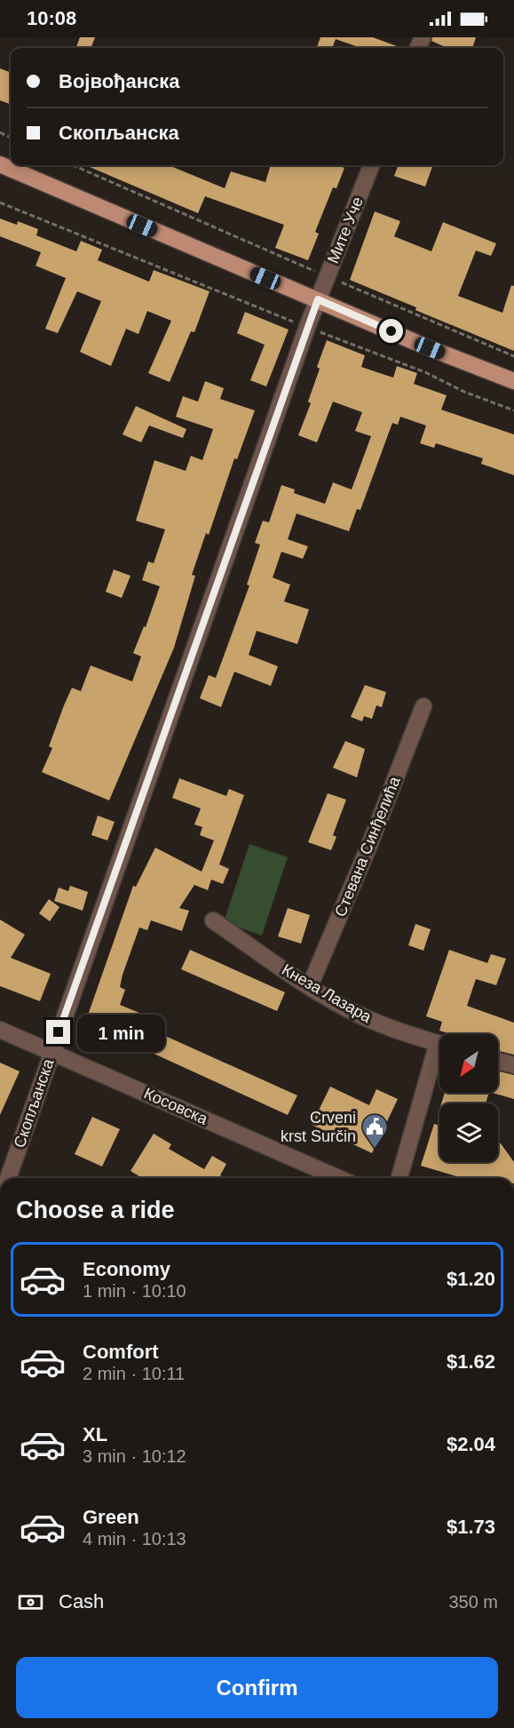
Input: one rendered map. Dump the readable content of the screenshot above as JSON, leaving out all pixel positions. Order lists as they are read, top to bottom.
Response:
{
  "streets": {
    "street": [
      "Мите Уче",
      "Стевана Синђелића",
      "Кнеза Лазара",
      "Скопљанска",
      "Косовска"
    ]
  },
  "crossings": [
    ["Мите Уче", "Скопљанска"],
    ["Стевана Синђелића", "Кнеза Лазара"],
    ["Скопљанска", "Косовска"]
  ],
  "places": {
    "public building": ["Crveni krst Surčin"]
  },
  "north": "bottom left",
  "page": {
    "status": "10:08",
    "banner": ["Војвођанска", "Скопљанска"],
    "bubble": "1 min",
    "heading": "Choose a ride",
    "list": [
      {
        "name": "Economy",
        "note": "1 min · 10:10",
        "value": "$1.20"
      },
      {
        "name": "Comfort",
        "note": "2 min · 10:11",
        "value": "$1.62"
      },
      {
        "name": "XL",
        "note": "3 min · 10:12",
        "value": "$2.04"
      },
      {
        "name": "Green",
        "note": "4 min · 10:13",
        "value": "$1.73"
      }
    ],
    "pay": ["Cash", "350 m"],
    "buttons": "Confirm"
  }
}
